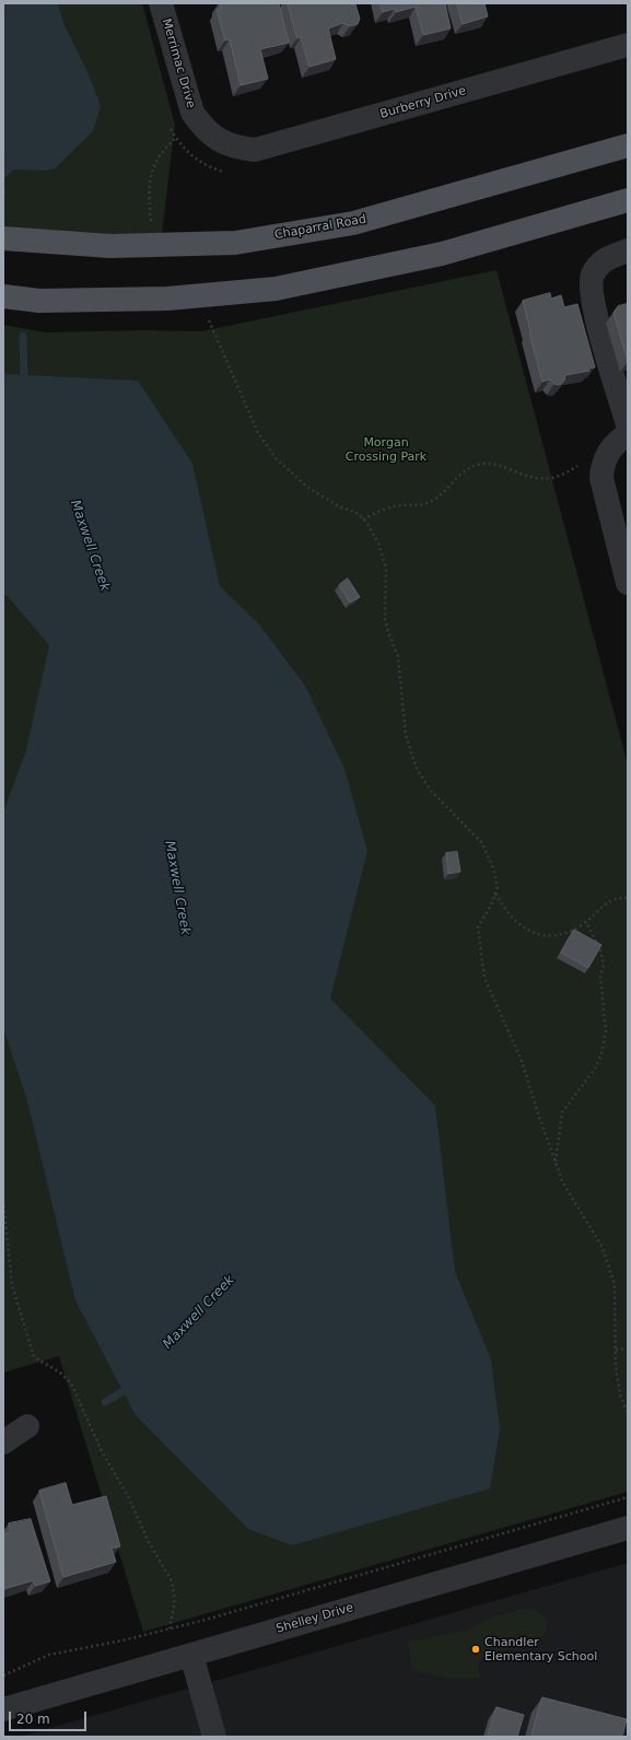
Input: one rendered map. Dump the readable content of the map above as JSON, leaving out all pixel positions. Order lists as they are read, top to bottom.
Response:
{
  "streets": {
    "main road": ["Chaparral Road"],
    "street": ["Merrimac Drive", "Burberry Drive", "Shelley Drive"]
  },
  "crossings": [
    ["Merrimac Drive", "Burberry Drive"]
  ],
  "water": ["Maxwell Creek"],
  "parks": ["Morgan Crossing Park"],
  "places": ["Chandler Elementary School"],
  "scale_bar": "20 m"
}
